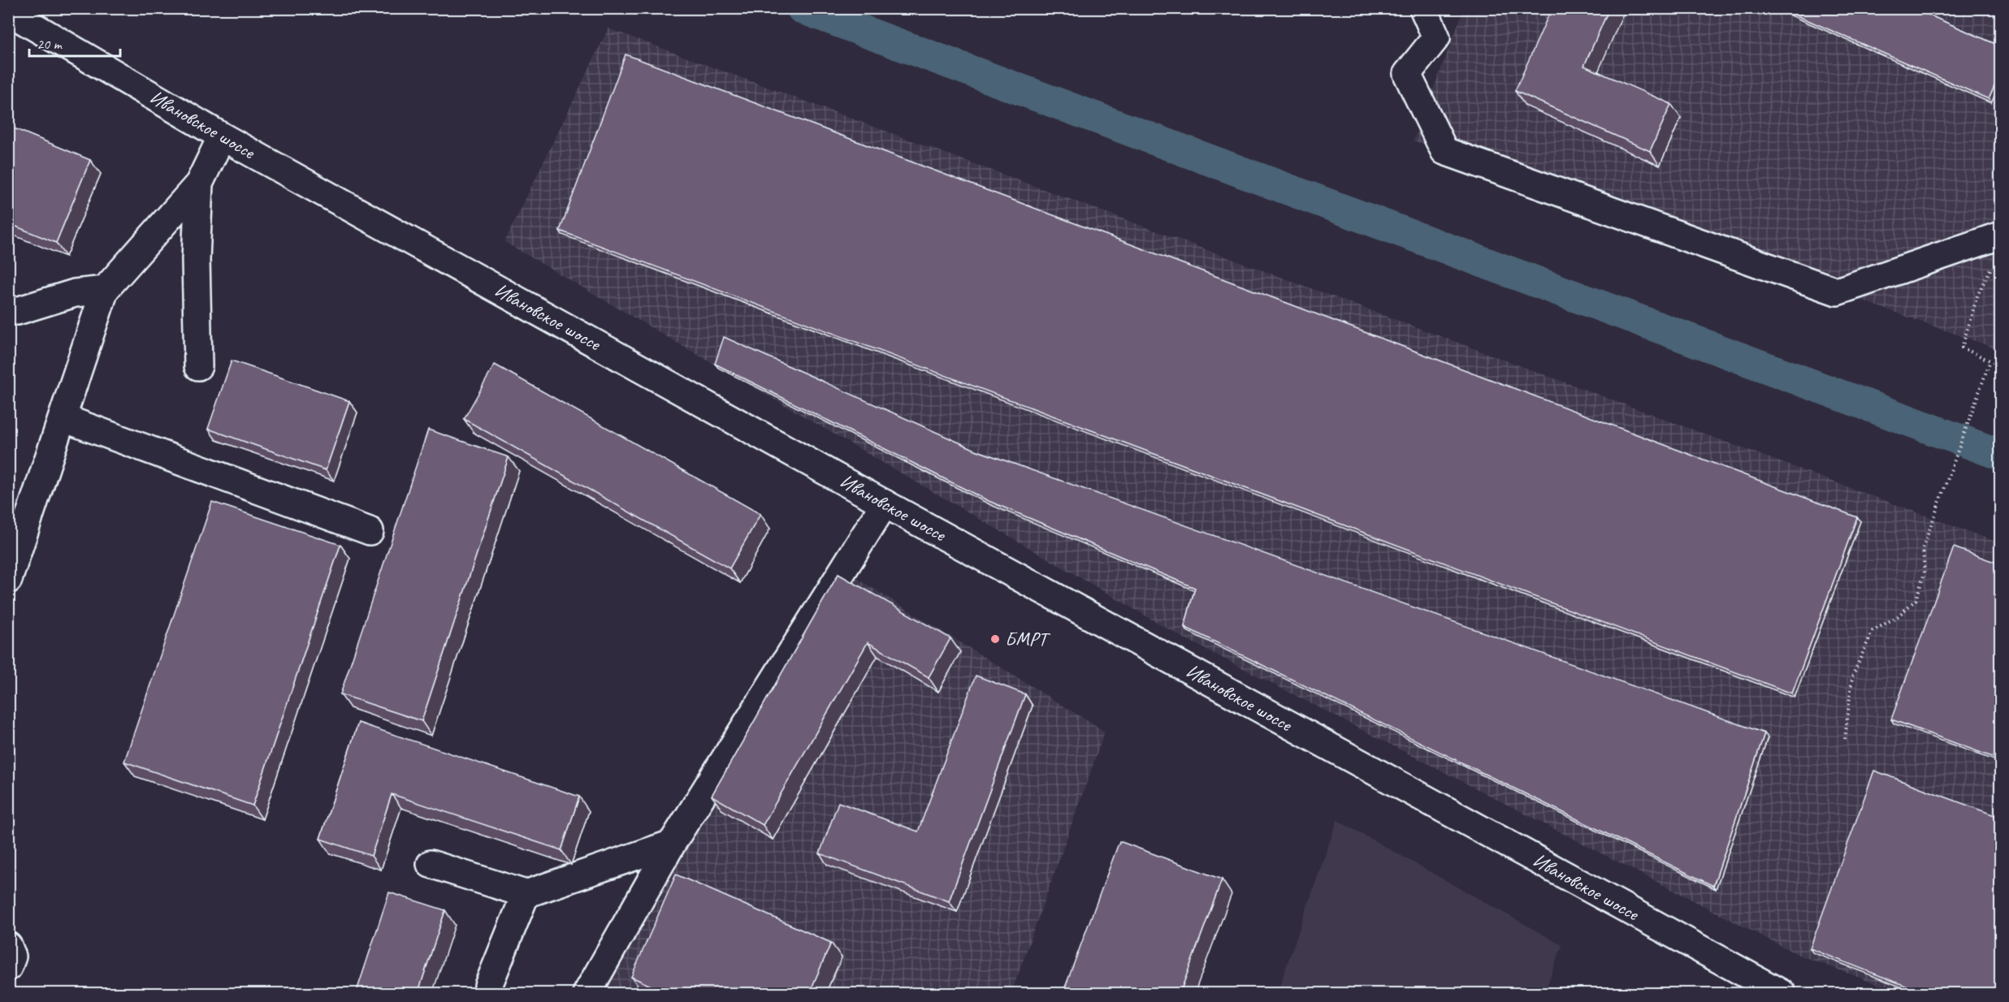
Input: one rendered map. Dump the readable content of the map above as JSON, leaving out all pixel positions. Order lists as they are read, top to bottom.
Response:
{
  "streets": {
    "street": ["Ивановское шоссе"]
  },
  "places": ["БМРТ"],
  "scale_bar": "20 m"
}
